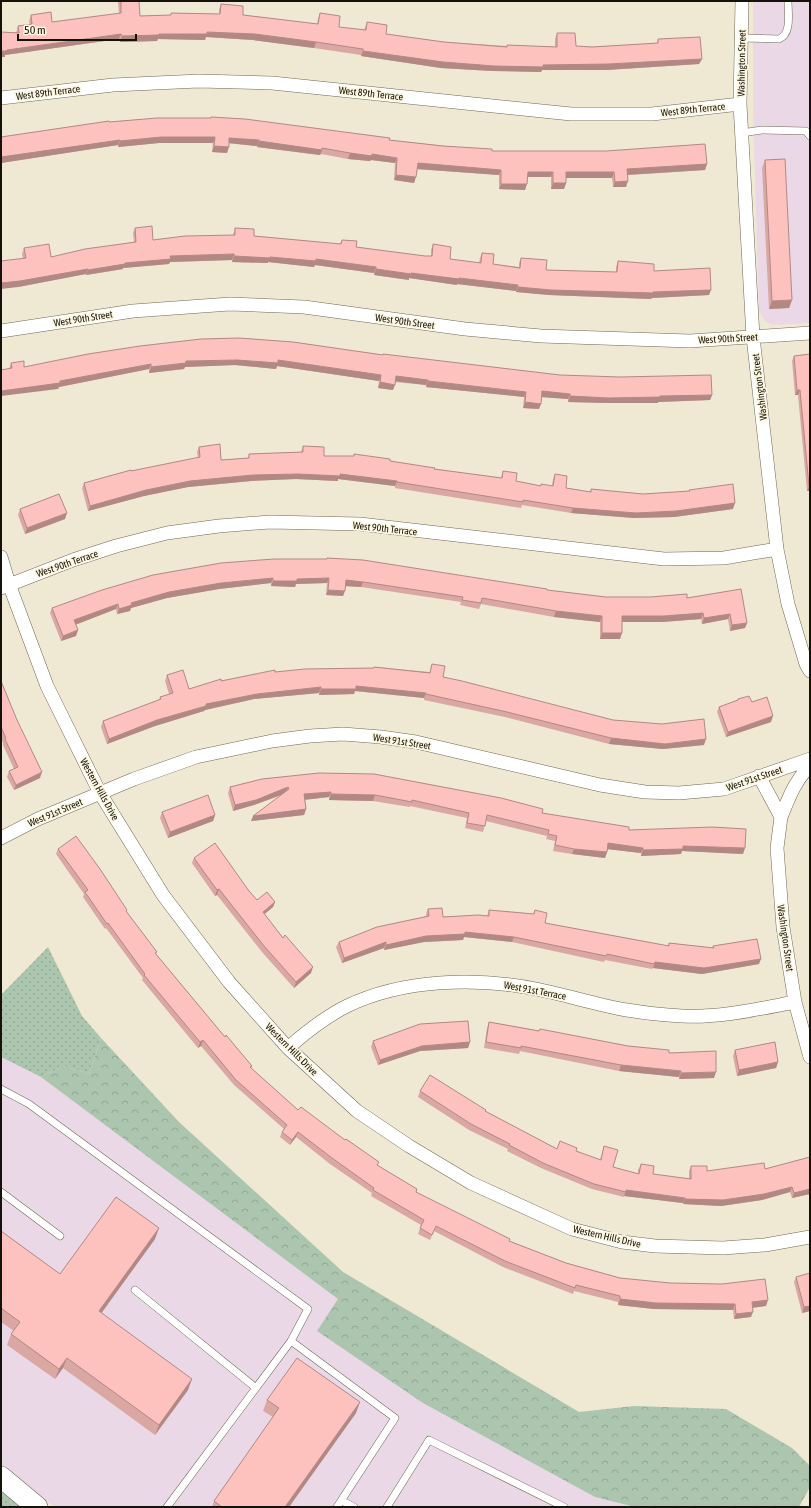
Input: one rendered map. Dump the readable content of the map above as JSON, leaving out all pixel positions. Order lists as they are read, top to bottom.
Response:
{
  "streets": {
    "street": [
      "Washington Street",
      "West 89th Terrace",
      "West 90th Street",
      "West 90th Terrace",
      "West 91st Street",
      "Western Hills Drive",
      "West 91st Terrace"
    ]
  },
  "crossings": [
    ["Washington Street", "West 89th Terrace"],
    ["Washington Street", "West 90th Street"],
    ["Washington Street", "West 90th Terrace"],
    ["Washington Street", "West 91st Terrace"],
    ["West 90th Terrace", "Western Hills Drive"],
    ["West 91st Street", "Western Hills Drive"],
    ["Western Hills Drive", "West 91st Terrace"]
  ],
  "scale_bar": "50 m"
}
